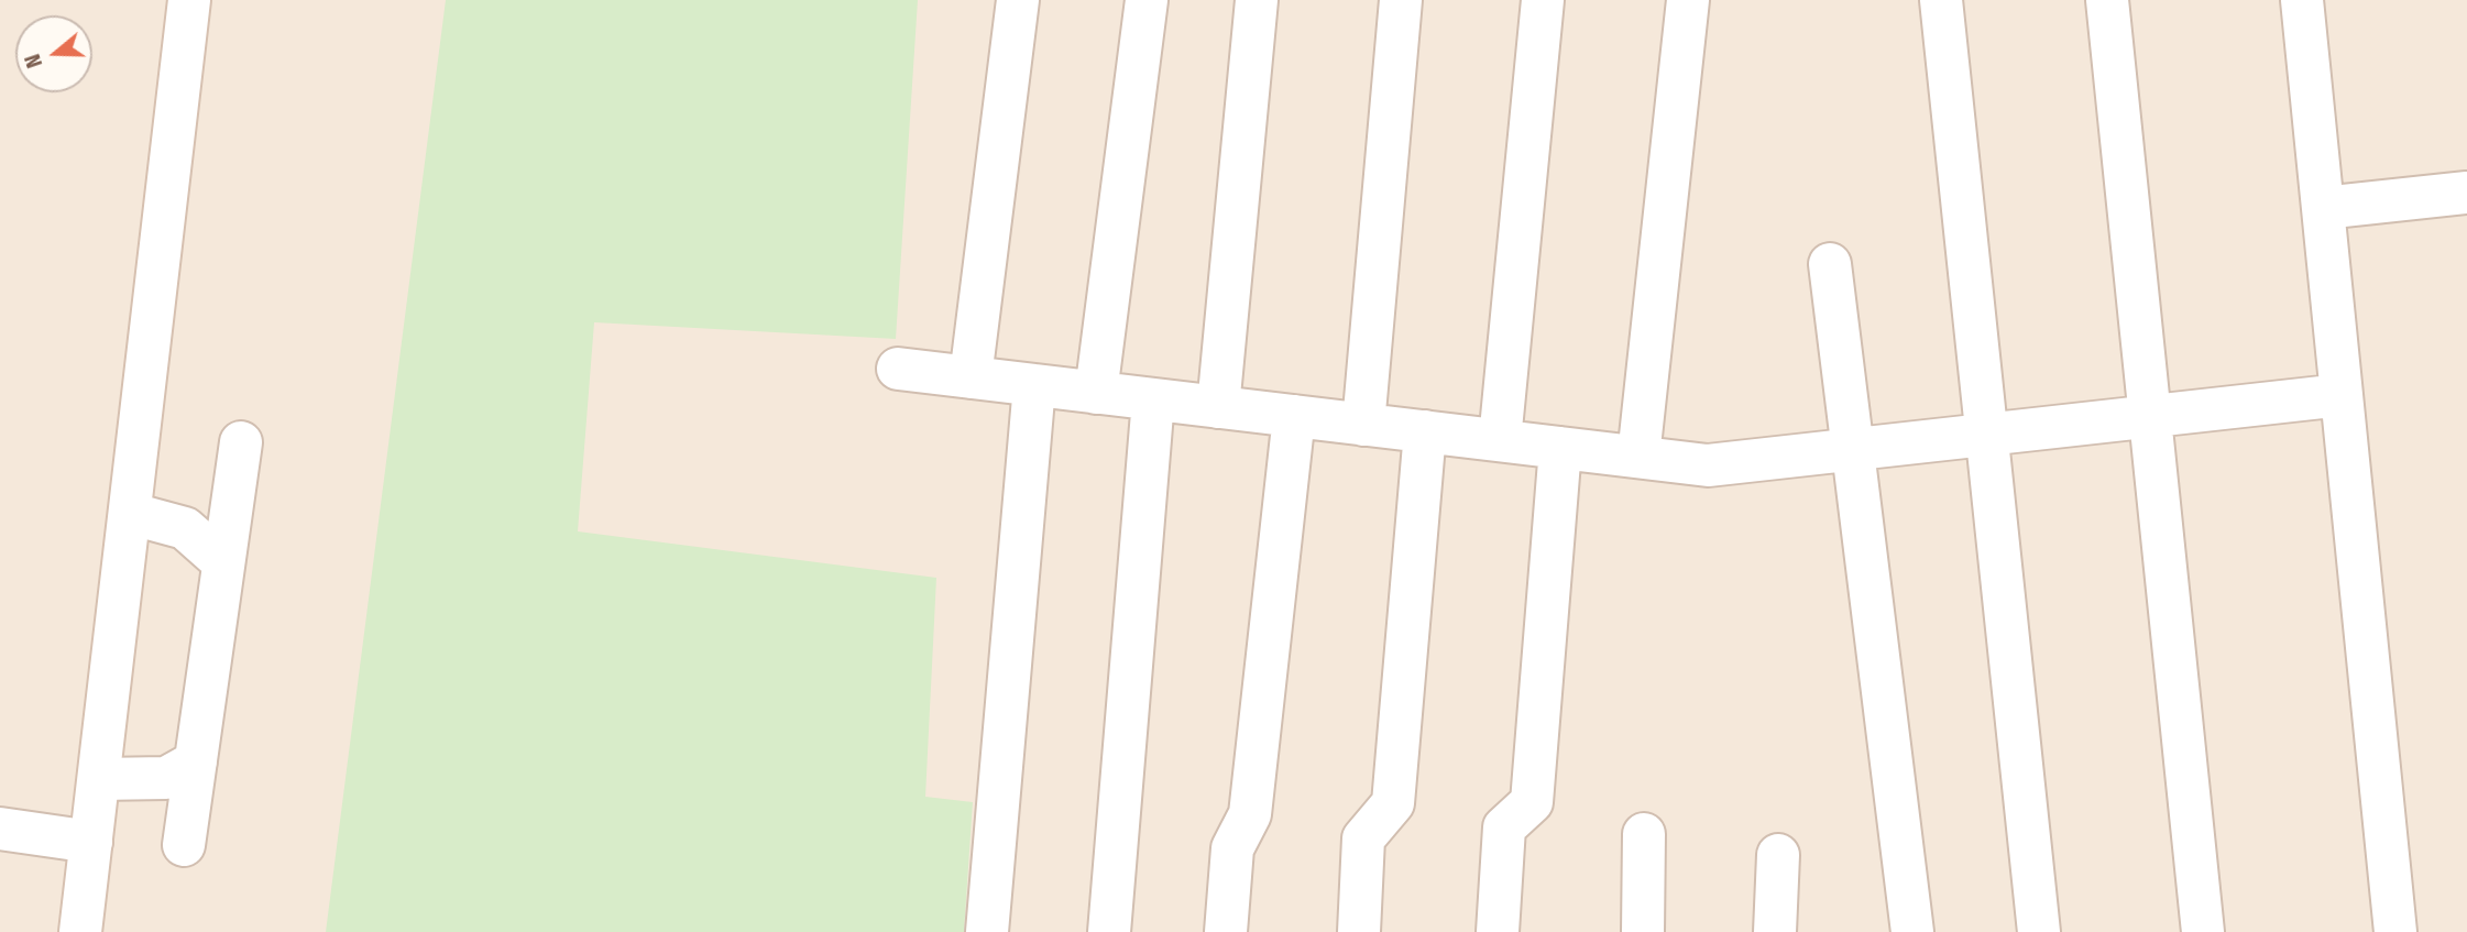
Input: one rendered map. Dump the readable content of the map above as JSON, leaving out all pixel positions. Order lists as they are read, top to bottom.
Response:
{
  "north": "left"
}
